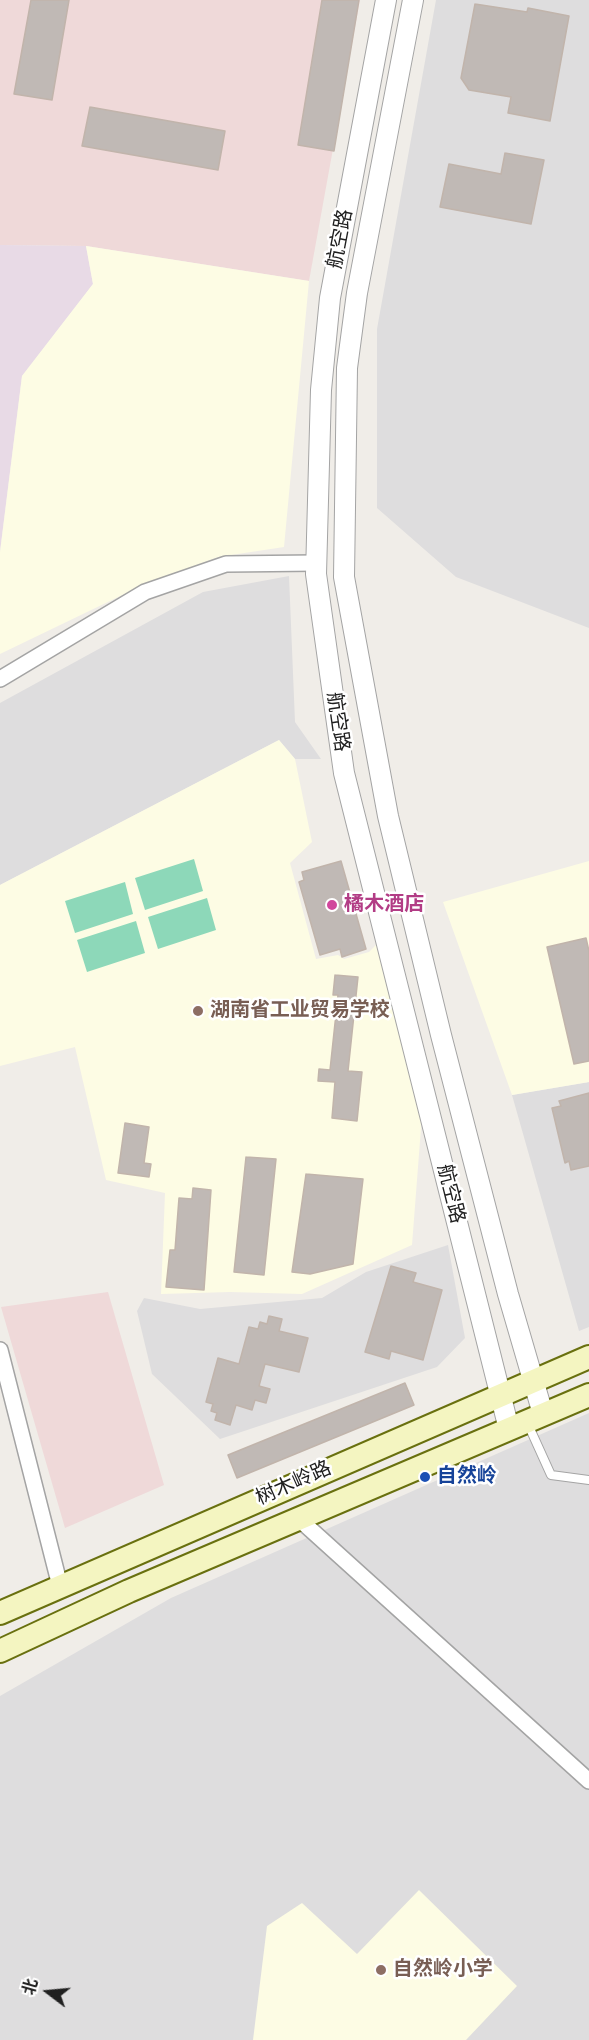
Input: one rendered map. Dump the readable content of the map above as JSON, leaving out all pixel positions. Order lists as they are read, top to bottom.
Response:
{
  "streets": {
    "main road": ["树木岭路"],
    "street": ["航空路"]
  },
  "crossings": [
    ["航空路", "树木岭路"]
  ],
  "places": [
    "橘木酒店",
    "湖南省工业贸易学校",
    "自然岭",
    "自然岭小学"
  ],
  "north": "left"
}
